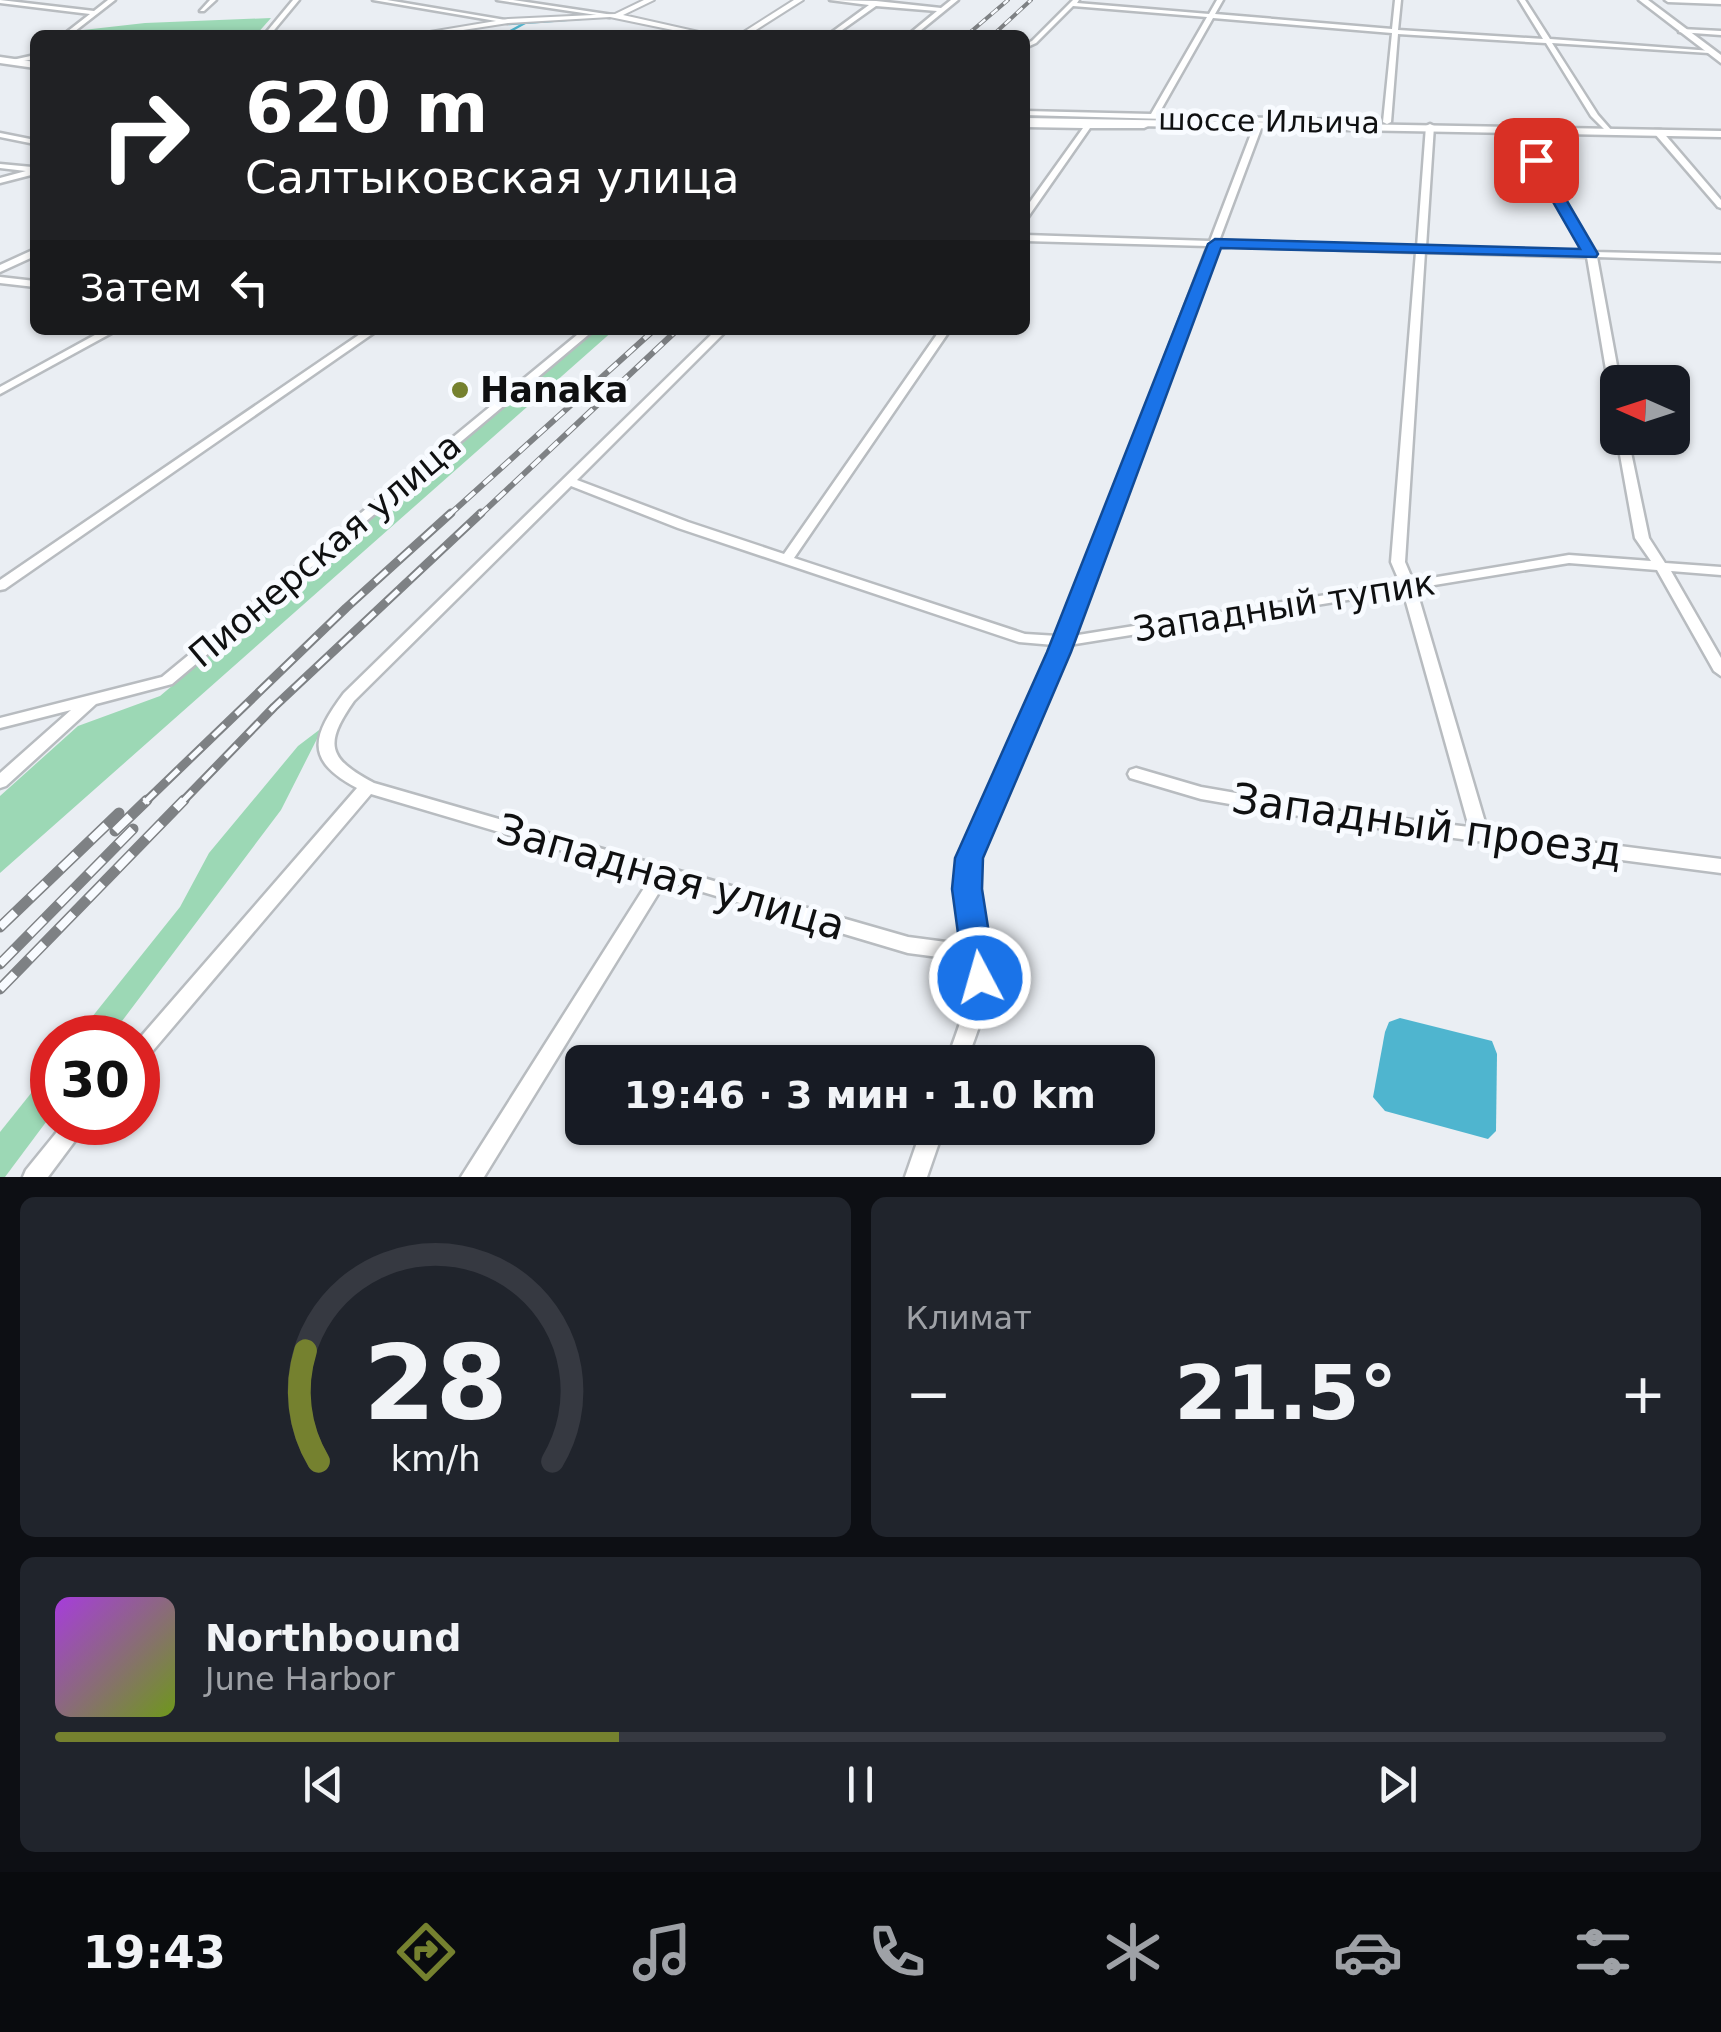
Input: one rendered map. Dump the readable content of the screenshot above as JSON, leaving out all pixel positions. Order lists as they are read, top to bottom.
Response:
{
  "streets": {
    "main road": ["шоссе Ильича"],
    "street": [
      "Пионерская улица",
      "Западный тупик",
      "Западный проезд",
      "Западная улица"
    ]
  },
  "crossings": [
    ["Западный тупик", "Западная улица"]
  ],
  "places": ["Hanaka"],
  "north": "left",
  "page": {
    "turn": ["620 m", "Салтыковская улица"],
    "then": "Затем",
    "limit": "30",
    "trip": "19:46 · 3 мин · 1.0 km",
    "tile": "Климат",
    "heat": ["−", "21.5°", "+"],
    "song": ["Northbound", "June Harbor"],
    "tabs": "19:43",
    "gauge": ["28", "km/h"]
  }
}
